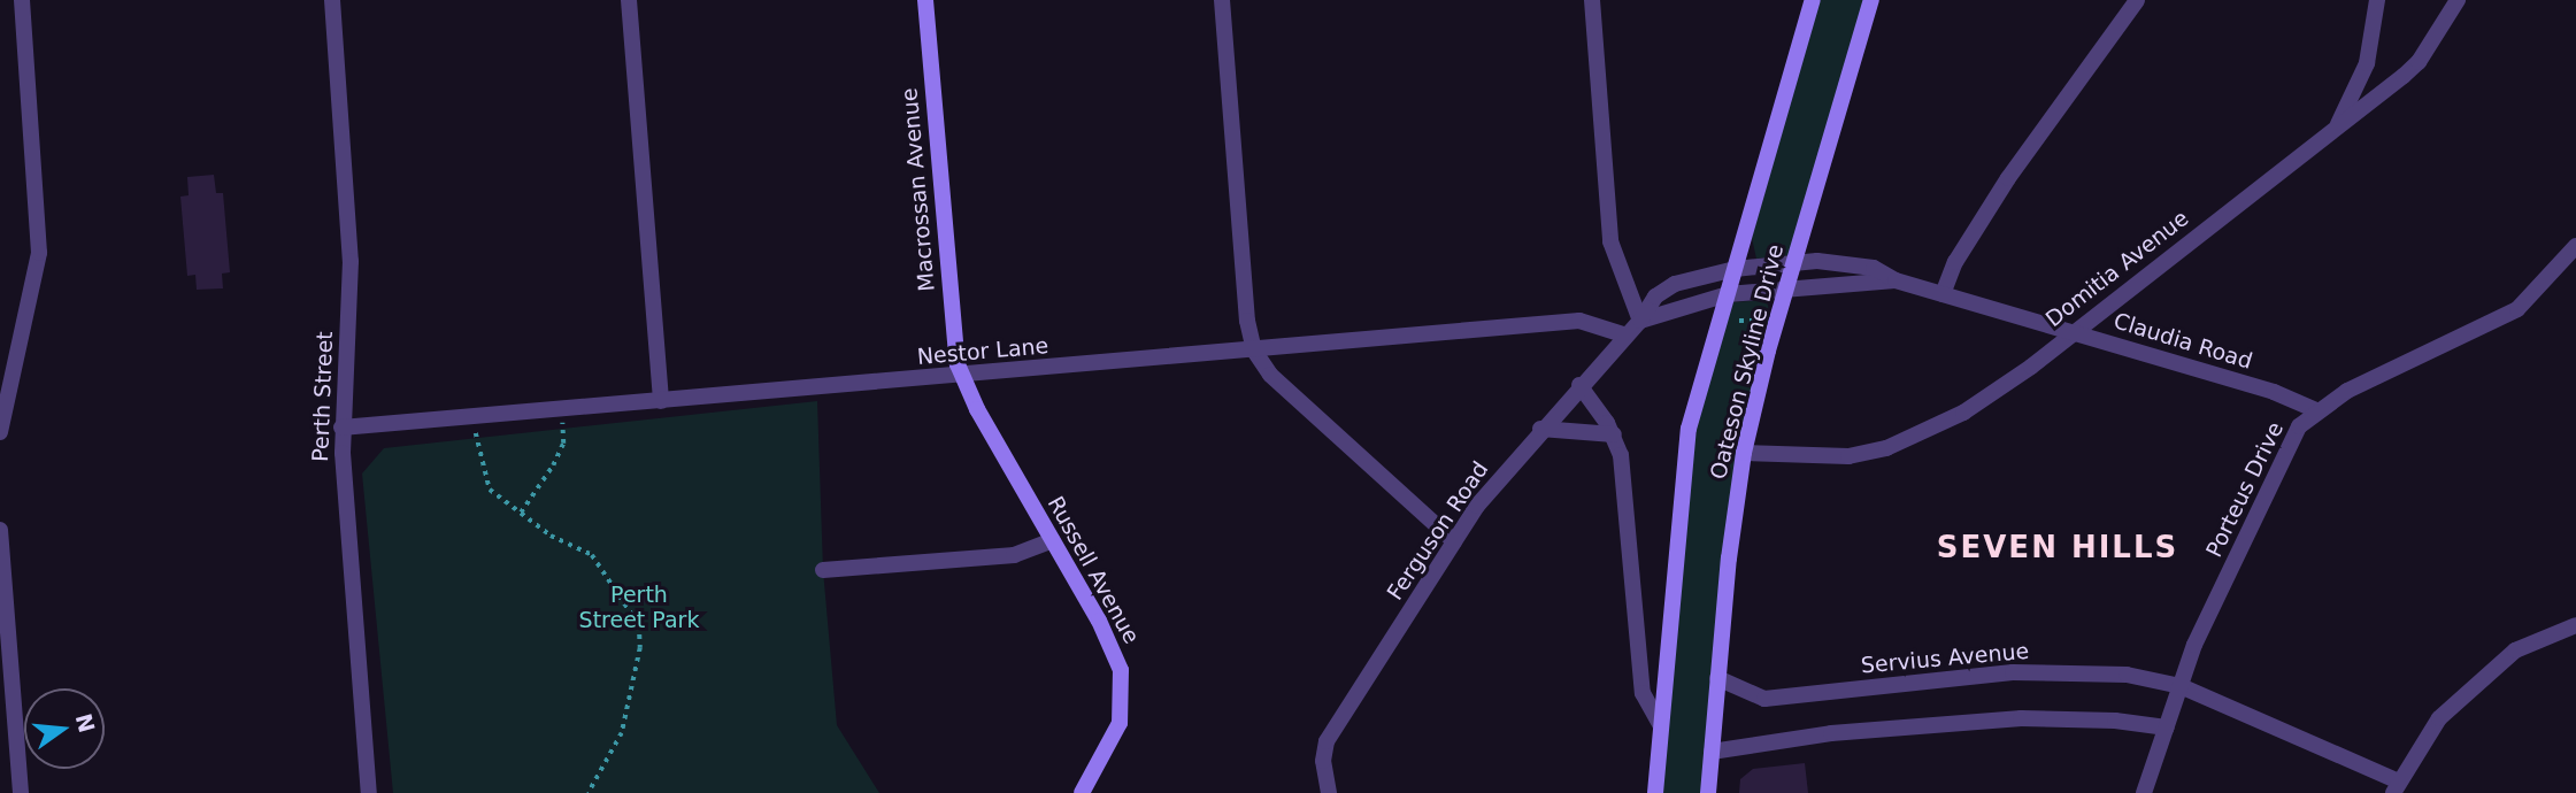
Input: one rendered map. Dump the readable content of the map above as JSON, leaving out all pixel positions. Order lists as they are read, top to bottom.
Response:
{
  "streets": {
    "main road": ["Macrossan Avenue", "Oateson Skyline Drive", "Russell Avenue"],
    "street": [
      "Domitia Avenue",
      "Claudia Road",
      "Nestor Lane",
      "Perth Street",
      "Porteus Drive",
      "Ferguson Road",
      "Servius Avenue"
    ]
  },
  "crossings": [
    ["Macrossan Avenue", "Nestor Lane"],
    ["Macrossan Avenue", "Russell Avenue"],
    ["Domitia Avenue", "Claudia Road"],
    ["Domitia Avenue", "Oateson Skyline Drive"],
    ["Claudia Road", "Oateson Skyline Drive"],
    ["Claudia Road", "Porteus Drive"],
    ["Claudia Road", "Ferguson Road"],
    ["Nestor Lane", "Perth Street"],
    ["Nestor Lane", "Ferguson Road"],
    ["Nestor Lane", "Russell Avenue"],
    ["Oateson Skyline Drive", "Ferguson Road"],
    ["Oateson Skyline Drive", "Servius Avenue"],
    ["Porteus Drive", "Servius Avenue"]
  ],
  "districts": ["SEVEN HILLS"],
  "parks": ["Perth Street Park"],
  "north": "right"
}
